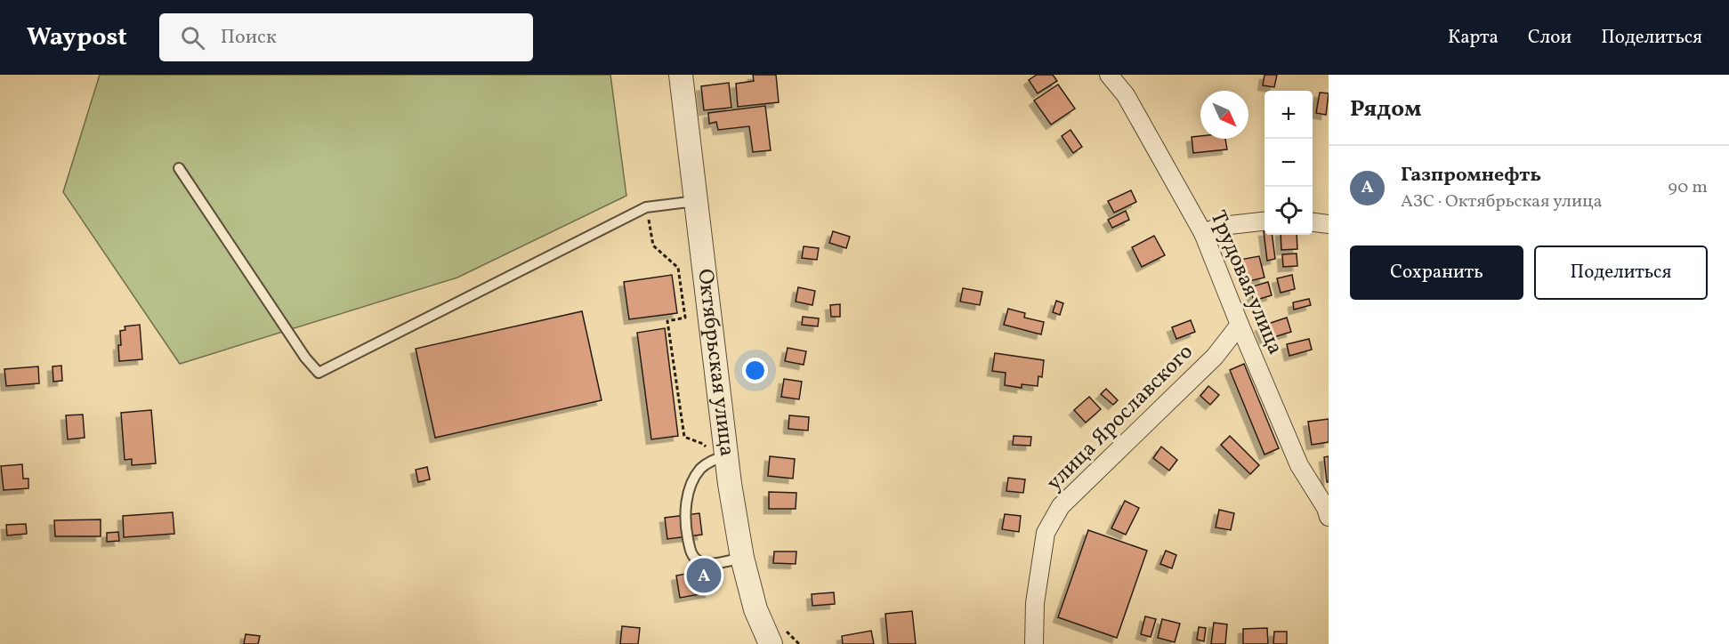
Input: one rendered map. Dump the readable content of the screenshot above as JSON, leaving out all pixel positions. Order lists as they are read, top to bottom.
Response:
{
  "streets": {
    "street": ["Трудовая улица", "Октябрьская улица", "улица Ярославского"]
  },
  "crossings": [
    ["Трудовая улица", "улица Ярославского"]
  ],
  "north": "bottom right",
  "page": {
    "header": "Waypost",
    "search": "Поиск",
    "nav": ["Карта", "Слои", "Поделиться"],
    "heading": "Рядом",
    "map_buttons": ["+", "−"],
    "list": [
      {
        "mark": "A",
        "name": "Газпромнефть",
        "note": "АЗС · Октябрьская улица",
        "value": "90 m"
      }
    ],
    "buttons": ["Сохранить", "Поделиться"],
    "pins": "A"
  }
}
